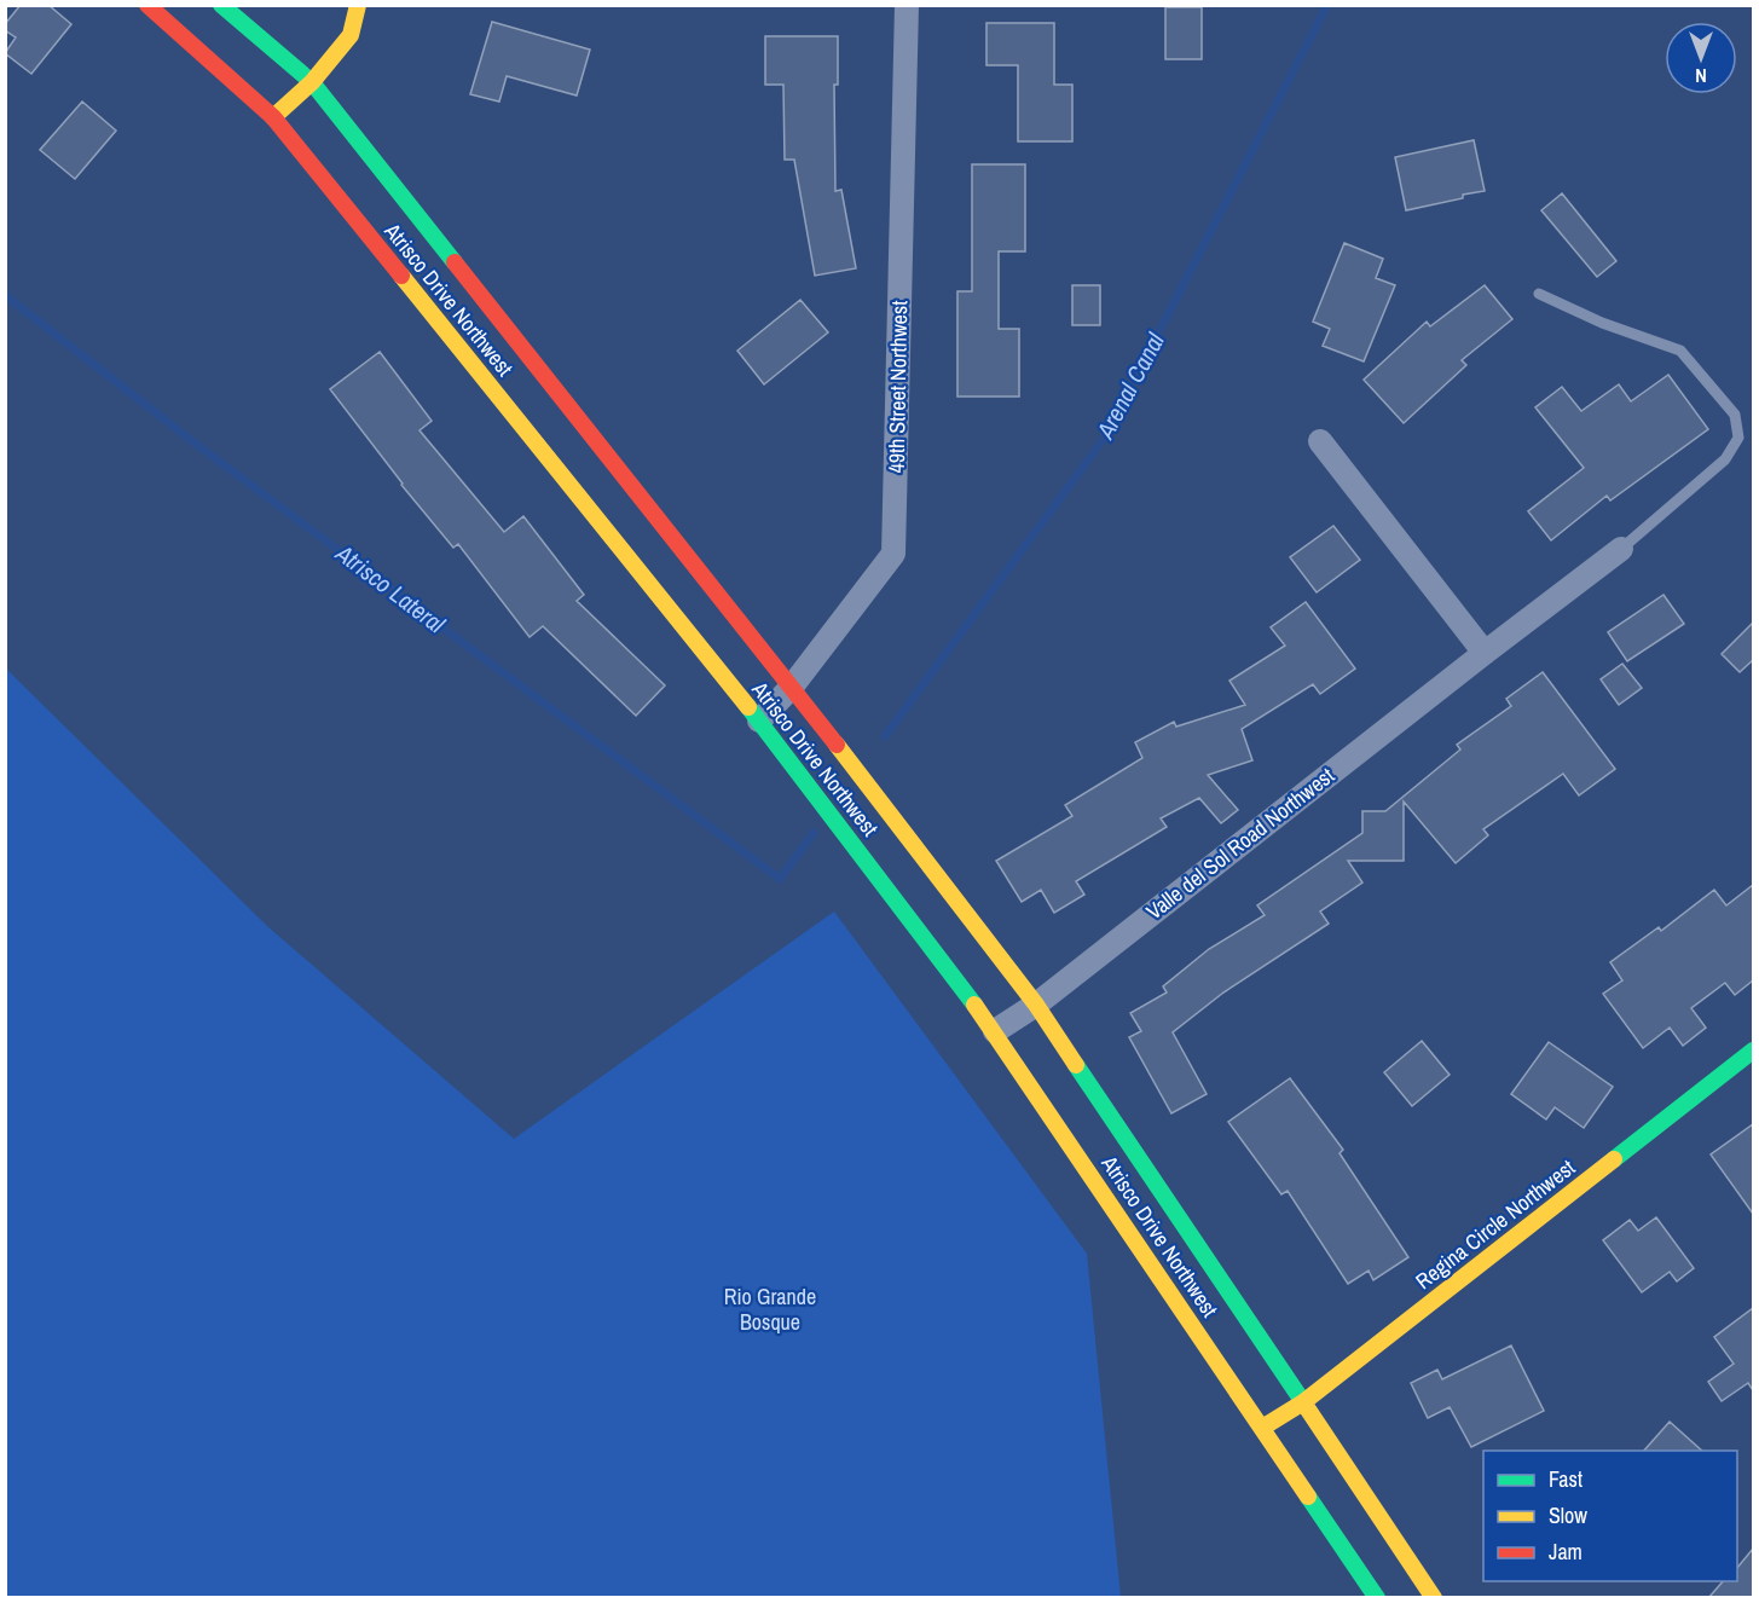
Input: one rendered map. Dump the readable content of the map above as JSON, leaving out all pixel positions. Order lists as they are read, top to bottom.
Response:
{
  "streets": {
    "main road": ["Atrisco Drive Northwest", "Regina Circle Northwest"],
    "street": ["49th Street Northwest", "Valle del Sol Road Northwest"]
  },
  "crossings": [
    ["Atrisco Drive Northwest", "49th Street Northwest"],
    ["Atrisco Drive Northwest", "Valle del Sol Road Northwest"],
    ["Atrisco Drive Northwest", "Regina Circle Northwest"]
  ],
  "water": ["Arenal Canal", "Atrisco Lateral"],
  "parks": ["Rio Grande Bosque"],
  "legend": ["Fast", "Slow", "Jam"],
  "north": "bottom"
}
